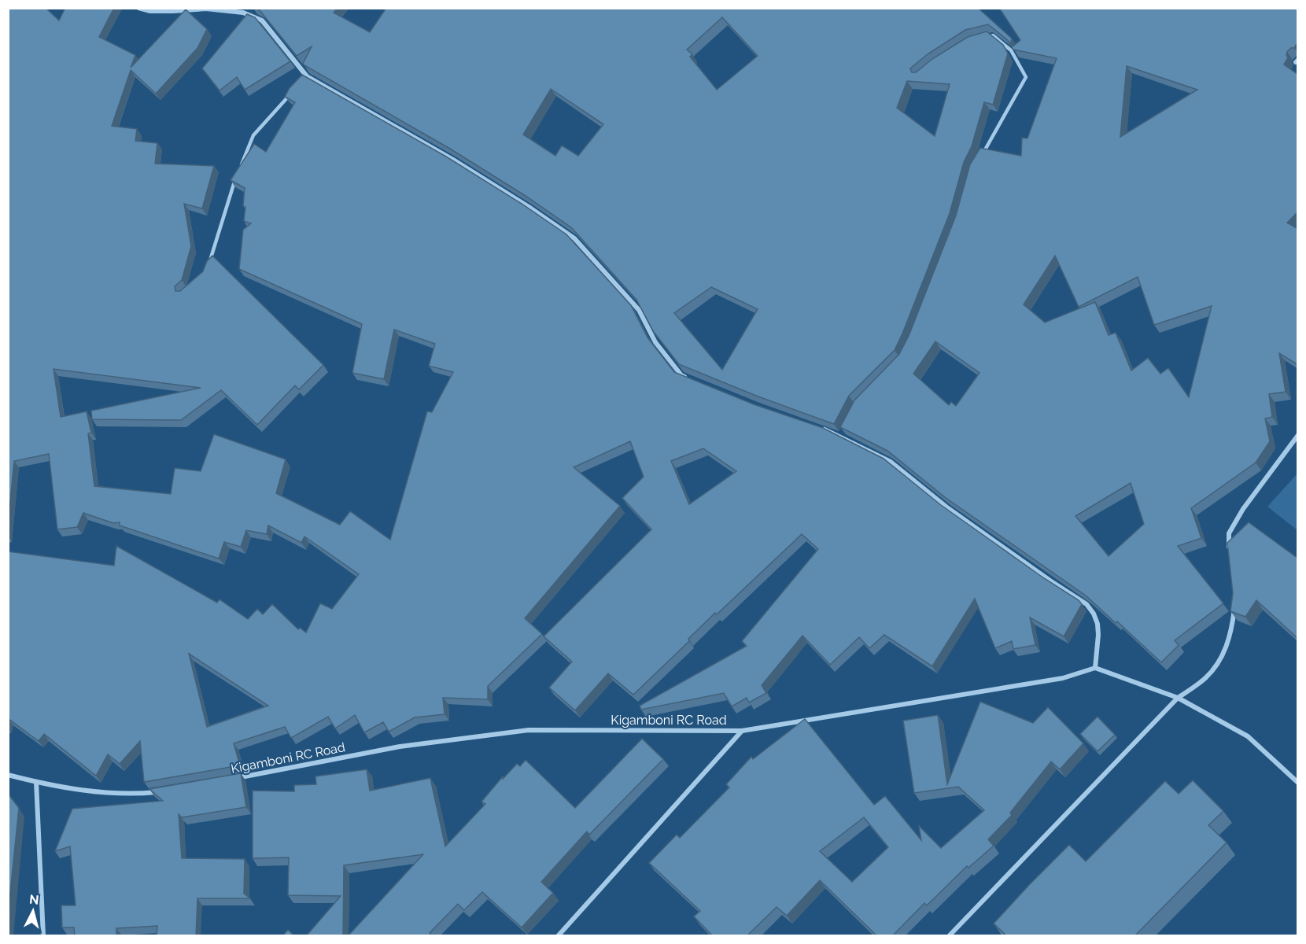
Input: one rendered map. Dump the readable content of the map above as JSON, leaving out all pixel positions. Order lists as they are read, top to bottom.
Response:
{
  "streets": {
    "street": ["Kigamboni RC Road"]
  },
  "north": "top"
}
